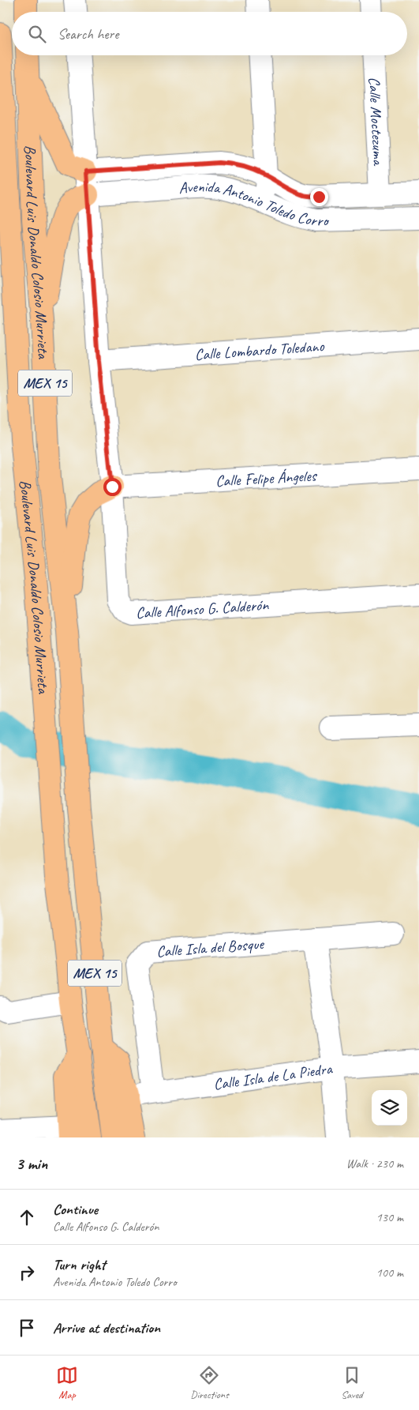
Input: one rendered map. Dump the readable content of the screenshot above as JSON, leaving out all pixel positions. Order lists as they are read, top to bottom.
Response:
{
  "streets": {
    "highway": ["Boulevard Luis Donaldo Colosio Murrieta", "MEX 15"],
    "street": [
      "Calle Moctezuma",
      "Avenida Antonio Toledo Corro",
      "Calle Lombardo Toledano",
      "Calle Felipe Ángeles",
      "Calle Alfonso G. Calderón",
      "Calle Isla del Bosque",
      "Calle Isla de La Piedra"
    ]
  },
  "crossings": [
    ["Calle Moctezuma", "Avenida Antonio Toledo Corro"],
    ["Avenida Antonio Toledo Corro", "MEX 15"],
    ["Avenida Antonio Toledo Corro", "Calle Alfonso G. Calderón"],
    ["Boulevard Luis Donaldo Colosio Murrieta", "MEX 15"],
    ["Calle Lombardo Toledano", "Calle Alfonso G. Calderón"],
    ["MEX 15", "Calle Felipe Ángeles"],
    ["MEX 15", "Calle Alfonso G. Calderón"],
    ["Calle Felipe Ángeles", "Calle Alfonso G. Calderón"],
    ["Calle Isla del Bosque", "Calle Isla de La Piedra"]
  ],
  "page": {
    "search": "Search here",
    "heading": ["3 min", "Walk · 230 m"],
    "list": [
      ["Continue", "Calle Alfonso G. Calderón", "130 m"],
      ["Turn right", "Avenida Antonio Toledo Corro", "100 m"],
      "Arrive at destination"
    ],
    "nav": ["Map", "Directions", "Saved"]
  }
}
